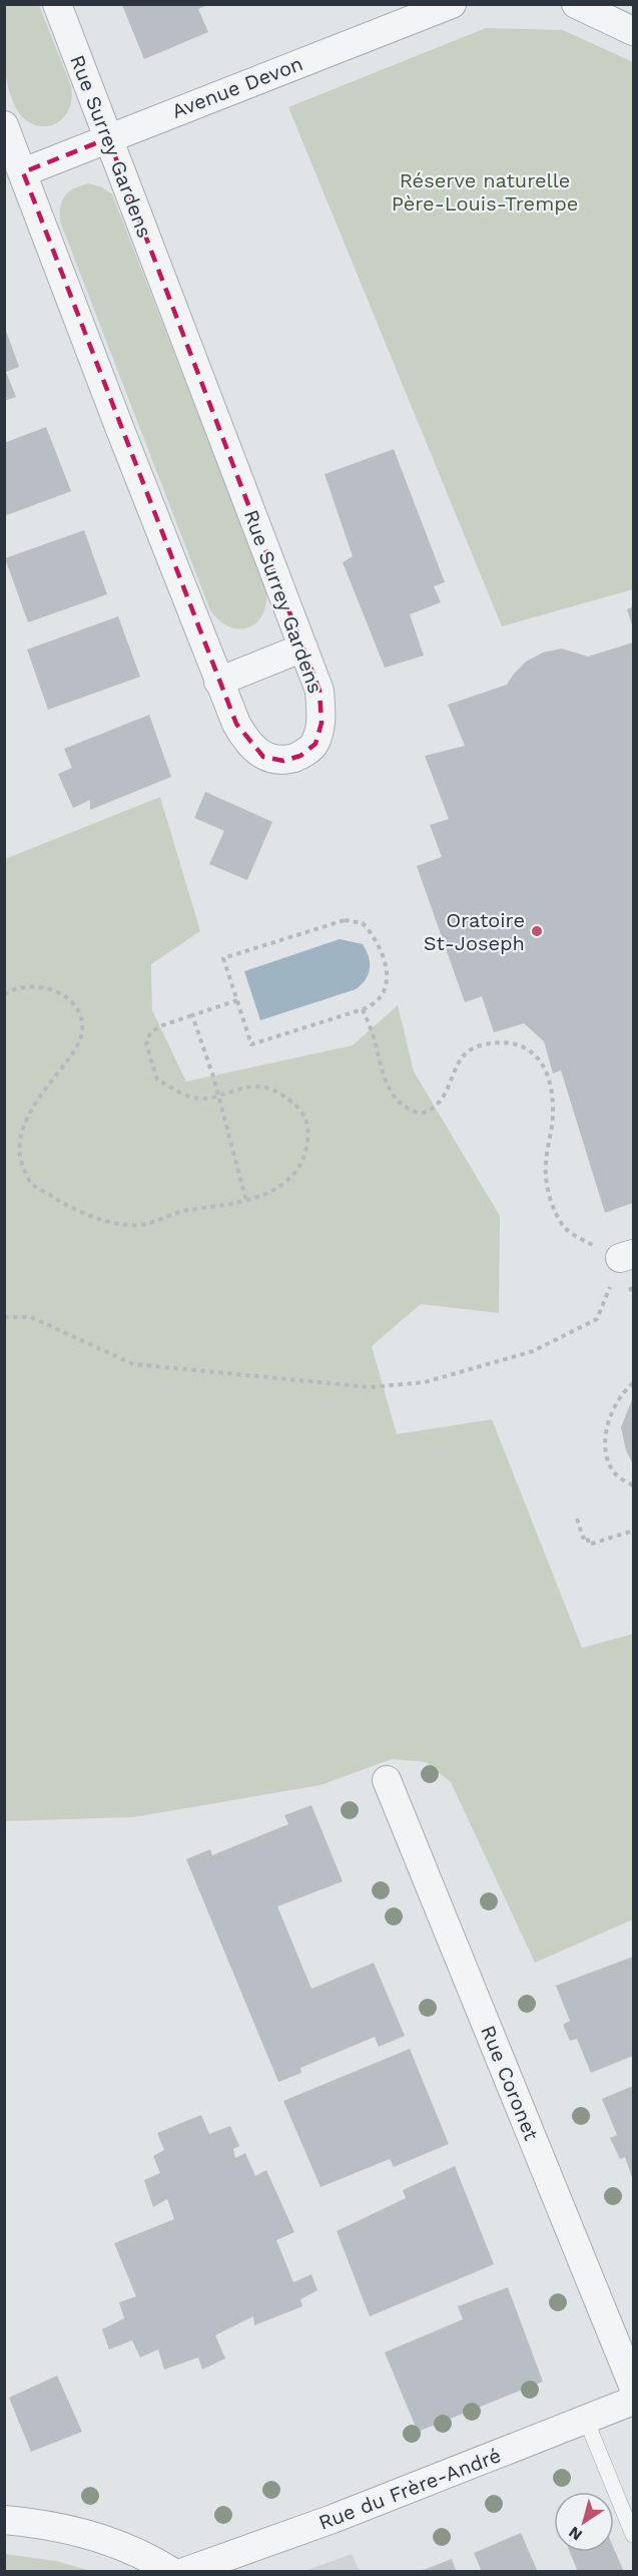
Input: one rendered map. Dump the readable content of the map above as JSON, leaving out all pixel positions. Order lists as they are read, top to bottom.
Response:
{
  "streets": {
    "street": [
      "Avenue Devon",
      "Rue Surrey Gardens",
      "Rue Coronet",
      "Rue du Frère-André"
    ]
  },
  "crossings": [
    ["Avenue Devon", "Rue Surrey Gardens"]
  ],
  "parks": ["Réserve naturelle Père-Louis-Trempe"],
  "places": ["Oratoire St-Joseph"],
  "north": "bottom left"
}
